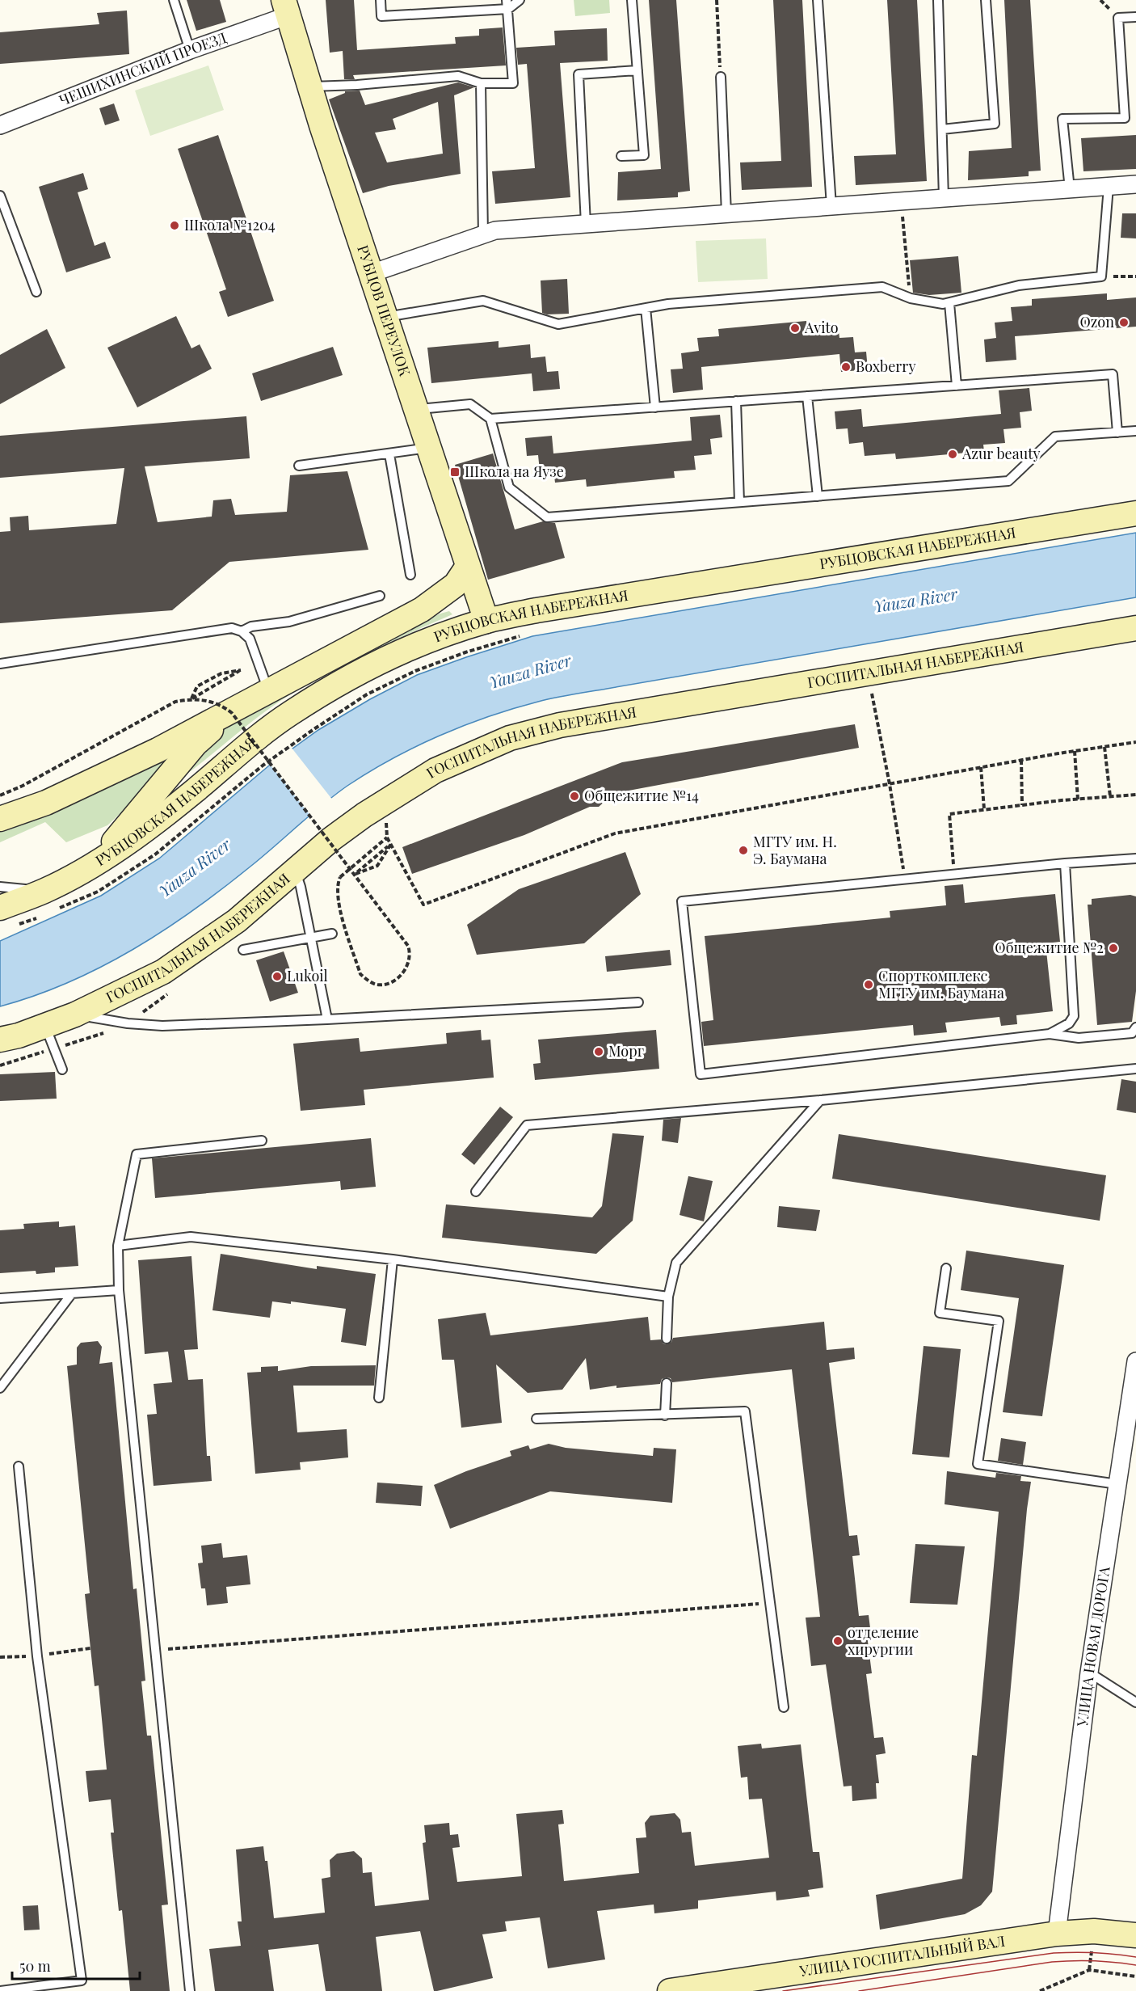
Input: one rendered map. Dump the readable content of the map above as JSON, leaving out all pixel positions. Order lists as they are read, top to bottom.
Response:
{
  "streets": {
    "main road": [
      "РУБЦОВ ПЕРЕУЛОК",
      "РУБЦОВСКАЯ НАБЕРЕЖНАЯ",
      "ГОСПИТАЛЬНАЯ НАБЕРЕЖНАЯ",
      "УЛИЦА ГОСПИТАЛЬНЫЙ ВАЛ"
    ],
    "street": ["ЧЕШИХИНСКИЙ ПРОЕЗД", "УЛИЦА НОВАЯ ДОРОГА"]
  },
  "crossings": [
    ["ЧЕШИХИНСКИЙ ПРОЕЗД", "РУБЦОВ ПЕРЕУЛОК"],
    ["РУБЦОВ ПЕРЕУЛОК", "РУБЦОВСКАЯ НАБЕРЕЖНАЯ"],
    ["УЛИЦА НОВАЯ ДОРОГА", "УЛИЦА ГОСПИТАЛЬНЫЙ ВАЛ"]
  ],
  "water": ["Yauza River"],
  "places": {
    "other": [
      "Школа №1204",
      "Ozon",
      "Avito",
      "Boxberry",
      "Azur beauty",
      "Общежитие №14",
      "МГТУ им. Н. Э. Баумана",
      "Общежитие №2",
      "Lukoil",
      "Спорткомплекс МГТУ им. Баумана",
      "Морг",
      "отделение хирургии"
    ],
    "transit": ["Школа на Яузе"]
  },
  "scale_bar": "50 m"
}
